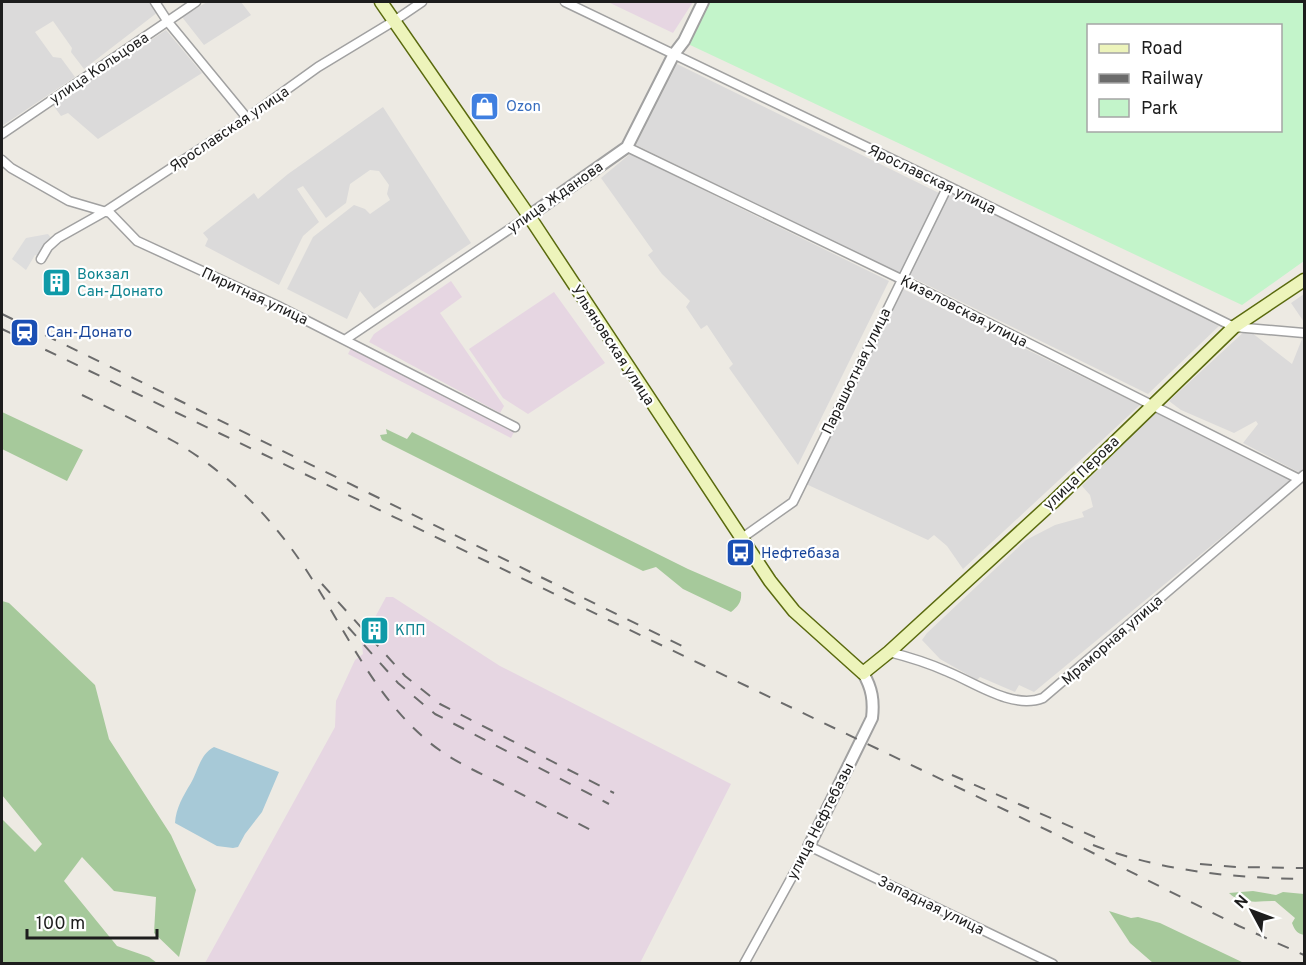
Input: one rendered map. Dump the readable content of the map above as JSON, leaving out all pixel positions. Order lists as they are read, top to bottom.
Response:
{
  "streets": {
    "main road": ["Ульяновская улица", "улица Перова"],
    "street": [
      "улица Кольцова",
      "Ярославская улица",
      "улица Жданова",
      "Пиритная улица",
      "Кизеловская улица",
      "Парашютная улица",
      "Мраморная улица",
      "улица Нефтебазы",
      "Западная улица"
    ]
  },
  "crossings": [
    ["Ярославская улица", "улица Жданова"],
    ["Ярославская улица", "Пиритная улица"],
    ["Ярославская улица", "Ульяновская улица"],
    ["Ярославская улица", "Парашютная улица"],
    ["Ярославская улица", "улица Перова"],
    ["улица Жданова", "Пиритная улица"],
    ["улица Жданова", "Кизеловская улица"],
    ["улица Жданова", "Ульяновская улица"],
    ["Кизеловская улица", "Парашютная улица"],
    ["Кизеловская улица", "улица Перова"],
    ["Кизеловская улица", "Мраморная улица"],
    ["Ульяновская улица", "Парашютная улица"],
    ["Ульяновская улица", "улица Перова"],
    ["Ульяновская улица", "улица Нефтебазы"],
    ["улица Перова", "Мраморная улица"],
    ["улица Перова", "улица Нефтебазы"],
    ["улица Нефтебазы", "Западная улица"]
  ],
  "places": {
    "shop": ["Ozon"],
    "building": ["Вокзал Сан-Донато", "КПП"],
    "station": ["Сан-Донато"],
    "bus stop": ["Нефтебаза"]
  },
  "legend": ["Road", "Railway", "Park"],
  "scale_bar": "100 m",
  "north": "top left"
}
